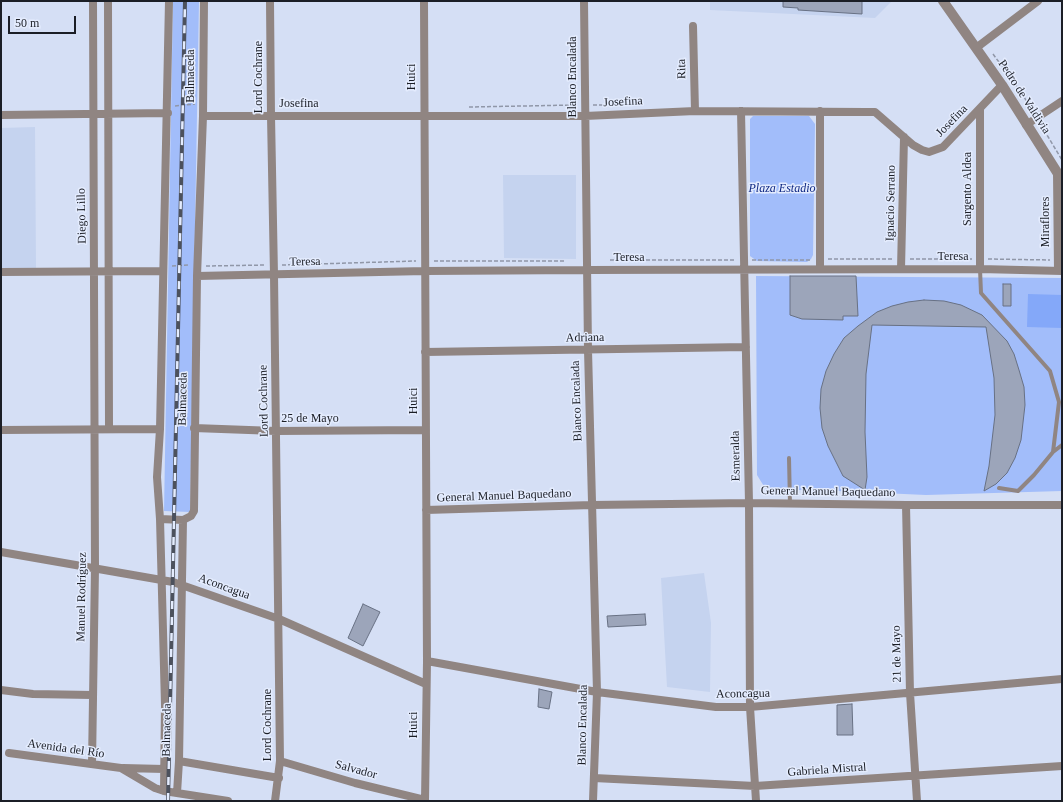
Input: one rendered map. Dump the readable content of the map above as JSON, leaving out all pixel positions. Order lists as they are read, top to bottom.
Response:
{
  "streets": {
    "street": [
      "Rita",
      "Balmaceda",
      "Lord Cochrane",
      "Huici",
      "Blanco Encalada",
      "Pedro de Valdivia",
      "Josefina",
      "Sargento Aldea",
      "Ignacio Serrano",
      "Diego Lillo",
      "Miraflores",
      "Teresa",
      "Adriana",
      "25 de Mayo",
      "Esmeralda",
      "General Manuel Baquedano",
      "Aconcagua",
      "Manuel Rodríguez",
      "21 de Mayo",
      "Avenida del Río",
      "Salvador",
      "Gabriela Mistral"
    ]
  },
  "crossings": [
    ["Rita", "Josefina"],
    ["Balmaceda", "Josefina"],
    ["Balmaceda", "Teresa"],
    ["Balmaceda", "25 de Mayo"],
    ["Balmaceda", "Aconcagua"],
    ["Balmaceda", "Avenida del Río"],
    ["Lord Cochrane", "Josefina"],
    ["Lord Cochrane", "Teresa"],
    ["Lord Cochrane", "25 de Mayo"],
    ["Lord Cochrane", "Aconcagua"],
    ["Lord Cochrane", "Salvador"],
    ["Huici", "Josefina"],
    ["Huici", "Teresa"],
    ["Huici", "Adriana"],
    ["Huici", "25 de Mayo"],
    ["Huici", "General Manuel Baquedano"],
    ["Huici", "Aconcagua"],
    ["Huici", "Salvador"],
    ["Blanco Encalada", "Josefina"],
    ["Blanco Encalada", "Teresa"],
    ["Blanco Encalada", "Adriana"],
    ["Blanco Encalada", "General Manuel Baquedano"],
    ["Blanco Encalada", "Aconcagua"],
    ["Blanco Encalada", "Gabriela Mistral"],
    ["Pedro de Valdivia", "Josefina"],
    ["Pedro de Valdivia", "Miraflores"],
    ["Josefina", "Sargento Aldea"],
    ["Josefina", "Ignacio Serrano"],
    ["Josefina", "Esmeralda"],
    ["Sargento Aldea", "Teresa"],
    ["Ignacio Serrano", "Teresa"],
    ["Diego Lillo", "Manuel Rodríguez"],
    ["Miraflores", "Teresa"],
    ["Teresa", "Esmeralda"],
    ["Adriana", "Esmeralda"],
    ["Esmeralda", "General Manuel Baquedano"],
    ["Esmeralda", "Aconcagua"],
    ["Esmeralda", "Gabriela Mistral"],
    ["General Manuel Baquedano", "21 de Mayo"],
    ["Aconcagua", "Manuel Rodríguez"],
    ["Aconcagua", "21 de Mayo"],
    ["Manuel Rodríguez", "Avenida del Río"],
    ["21 de Mayo", "Gabriela Mistral"]
  ],
  "parks": ["Plaza Estadio"],
  "scale_bar": "50 m"
}
